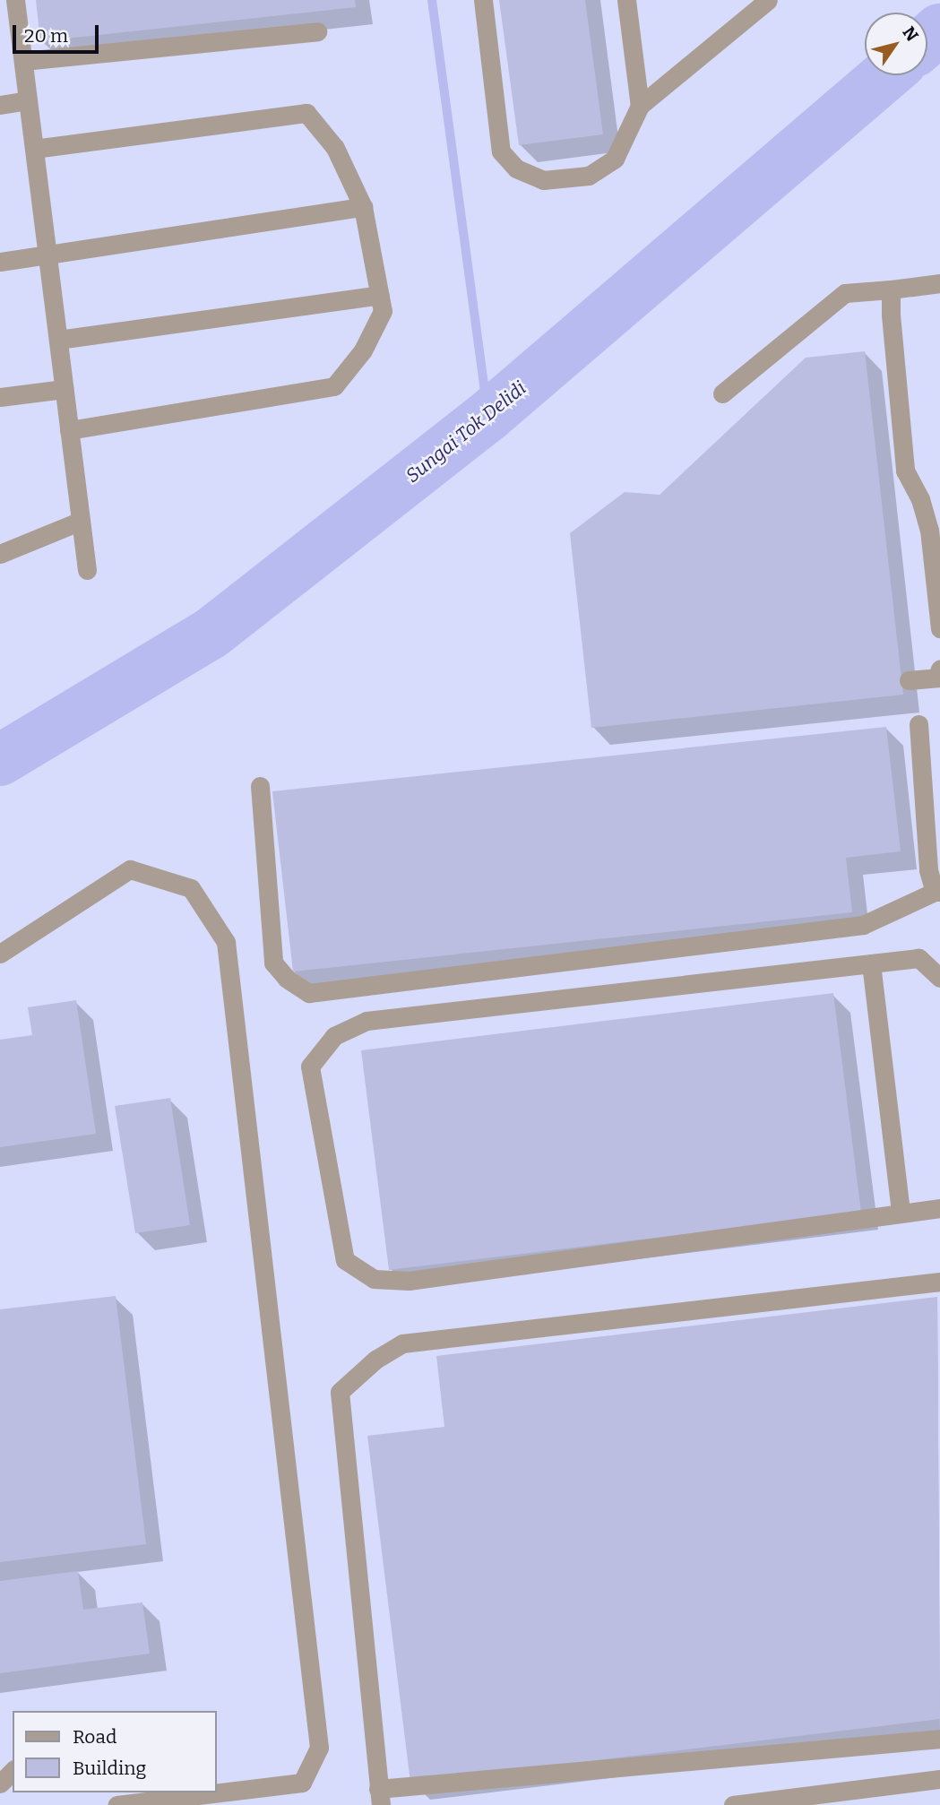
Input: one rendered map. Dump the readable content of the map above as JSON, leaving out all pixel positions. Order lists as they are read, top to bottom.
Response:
{
  "water": ["Sungai Tok Delidi"],
  "legend": ["Road", "Building"],
  "scale_bar": "20 m",
  "north": "top right"
}
